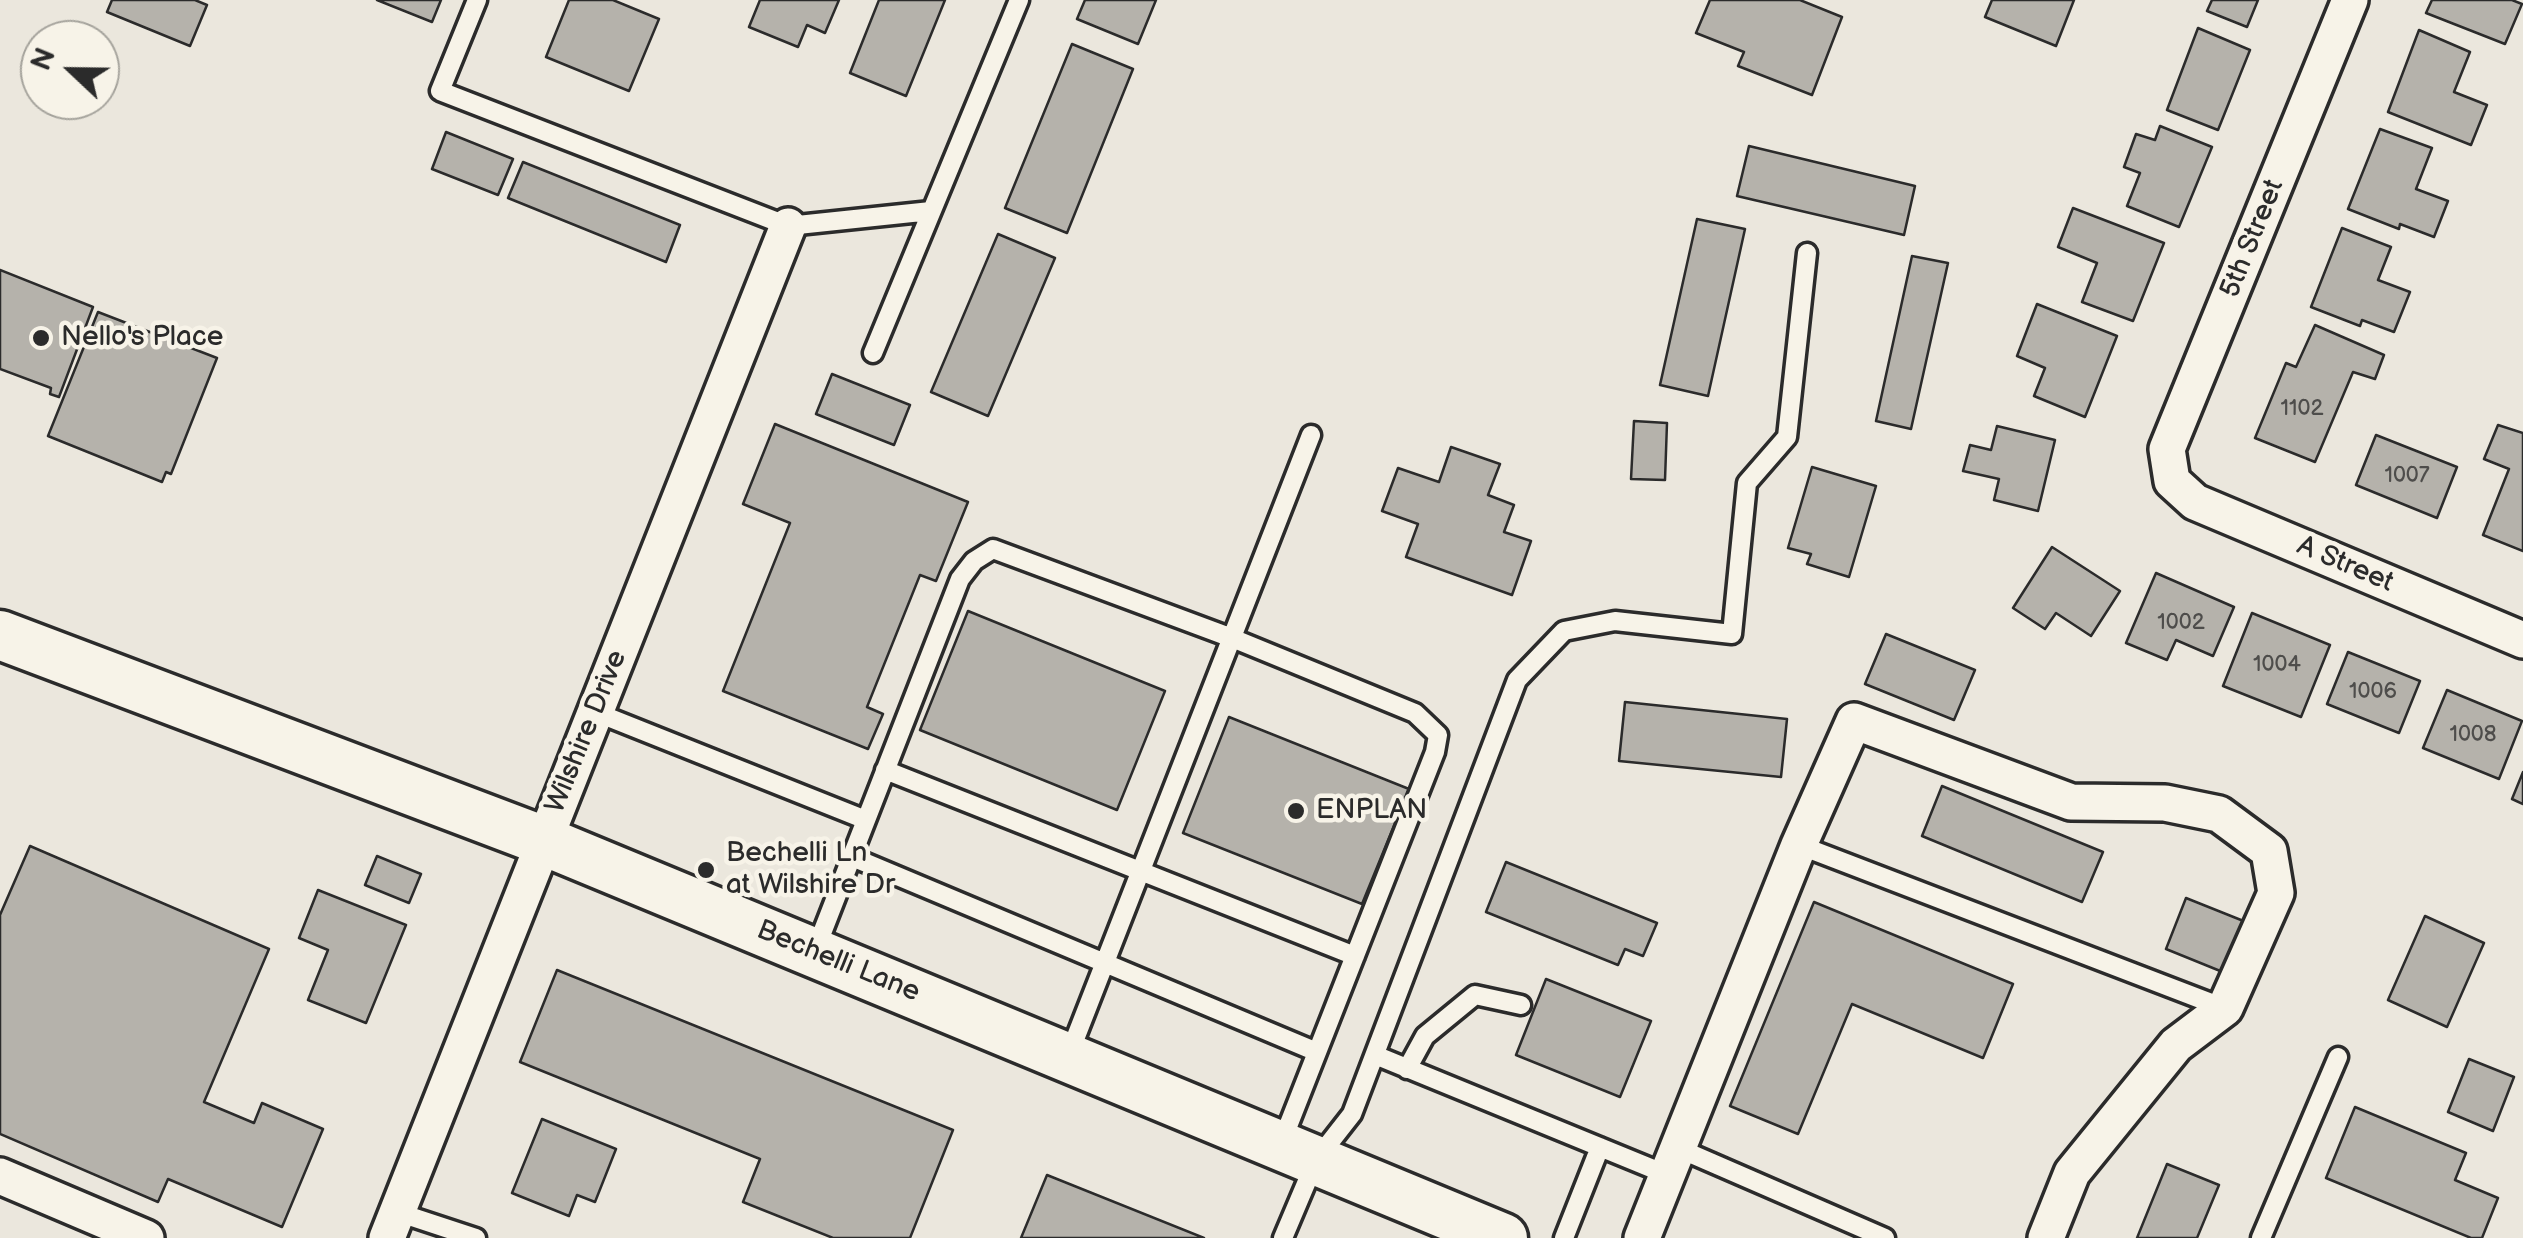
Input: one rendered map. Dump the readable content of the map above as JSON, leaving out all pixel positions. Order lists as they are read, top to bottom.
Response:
{
  "streets": {
    "main road": ["Bechelli Lane"],
    "street": ["5th Street", "A Street", "Wilshire Drive"]
  },
  "crossings": [
    ["5th Street", "A Street"],
    ["Wilshire Drive", "Bechelli Lane"]
  ],
  "places": ["Nello's Place", "ENPLAN", "Bechelli Ln at Wilshire Dr"],
  "house_numbers": [
    "1102",
    "1007",
    "1002",
    "1004",
    "1006",
    "1008"
  ],
  "north": "left"
}
